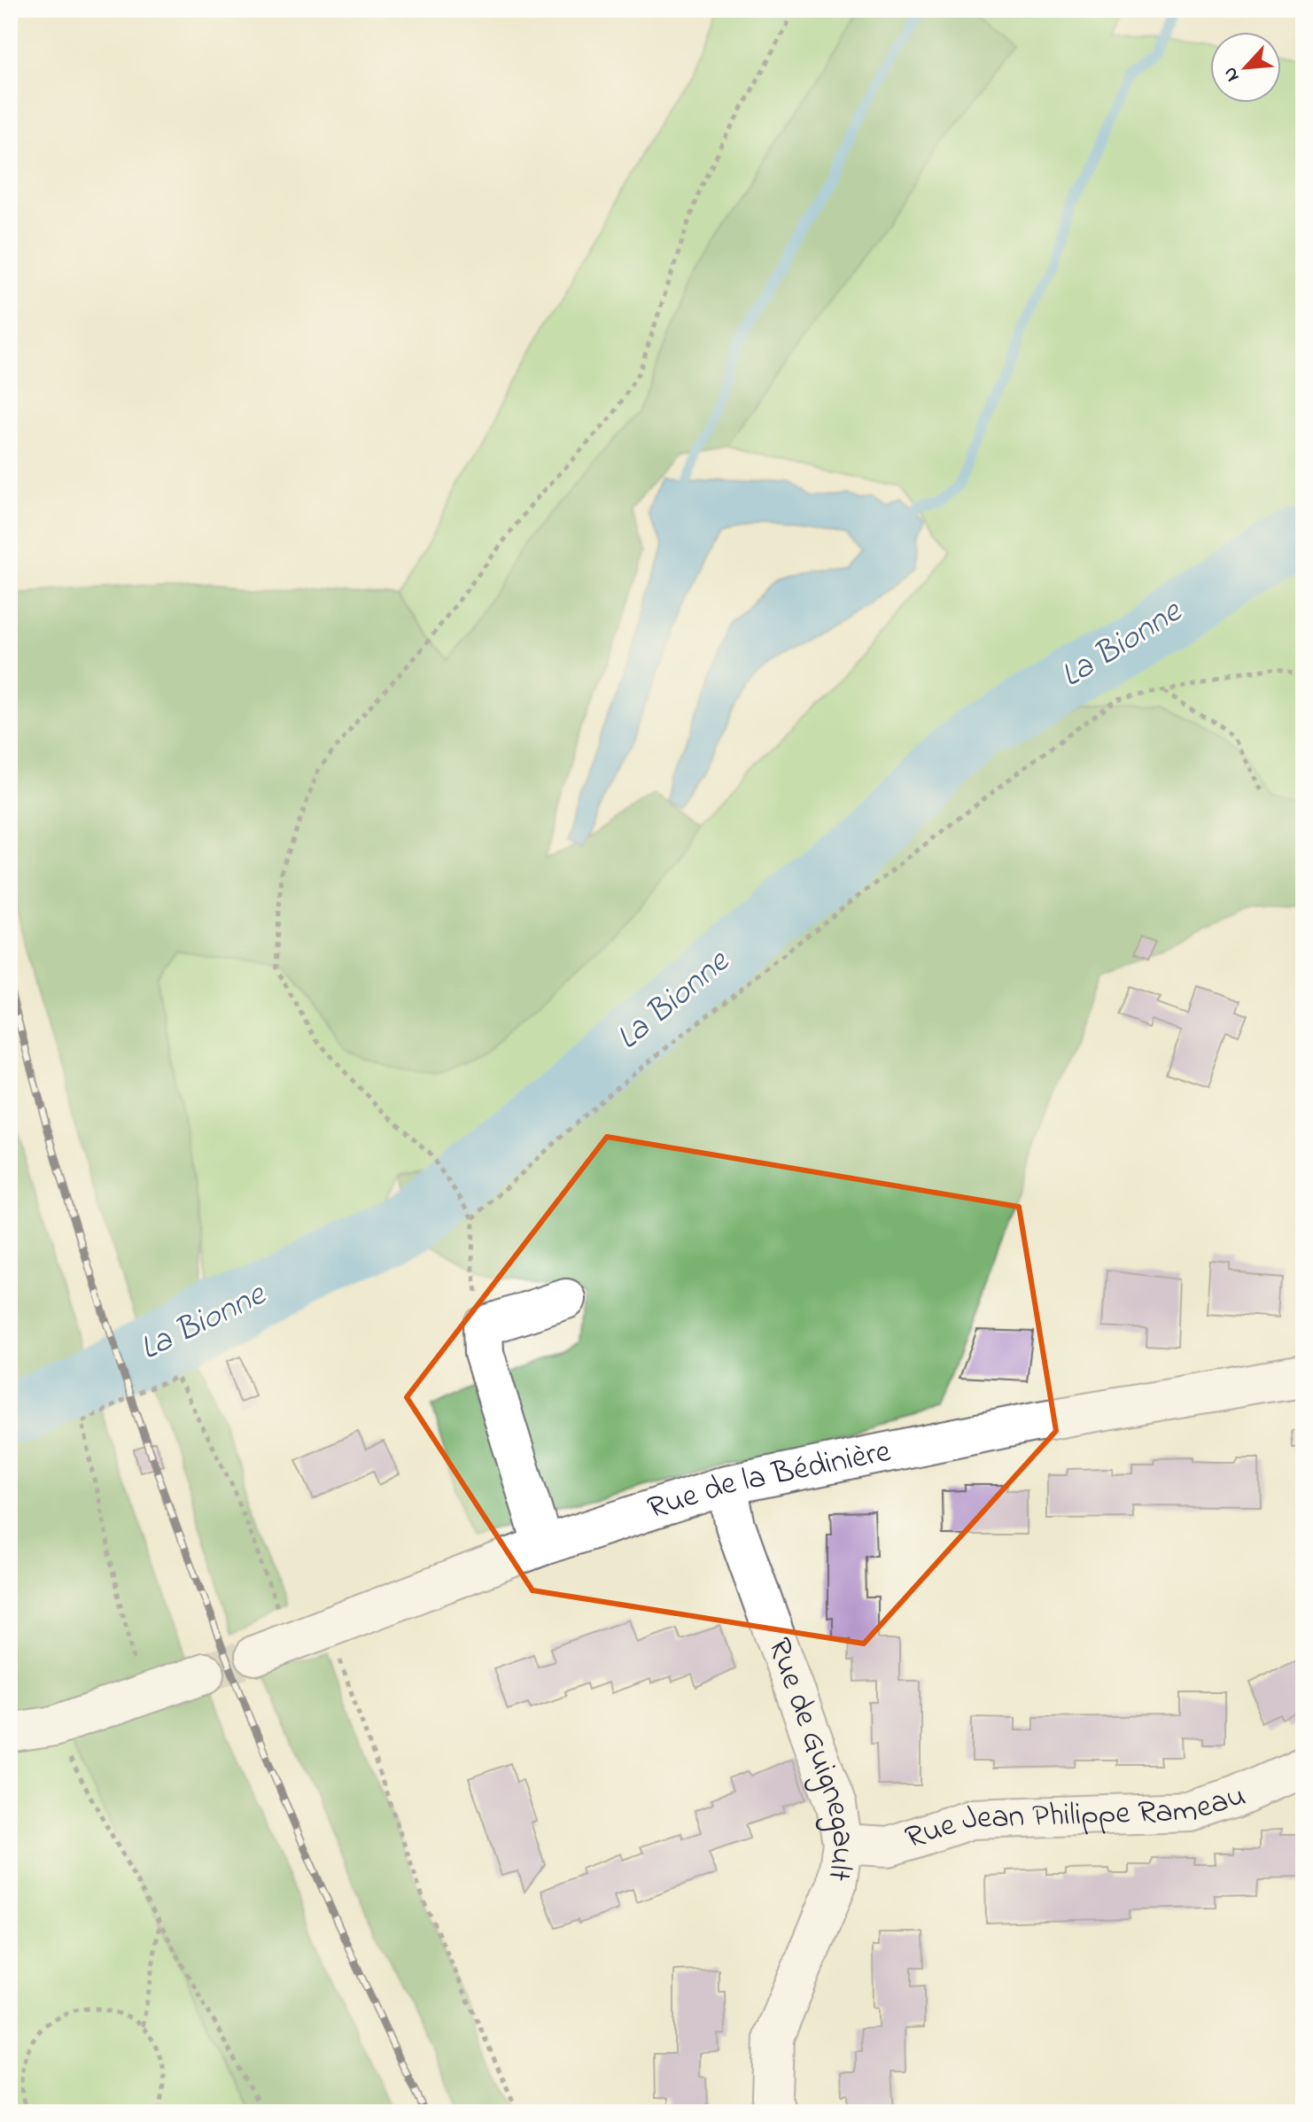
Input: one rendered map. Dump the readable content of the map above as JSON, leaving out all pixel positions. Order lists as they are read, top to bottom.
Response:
{
  "streets": {
    "street": ["Rue de la Bédinière", "Rue de Guignegault", "Rue Jean Philippe Rameau"]
  },
  "crossings": [
    ["Rue de la Bédinière", "Rue de Guignegault"],
    ["Rue de Guignegault", "Rue Jean Philippe Rameau"]
  ],
  "water": ["La Bionne"],
  "north": "bottom left"
}
